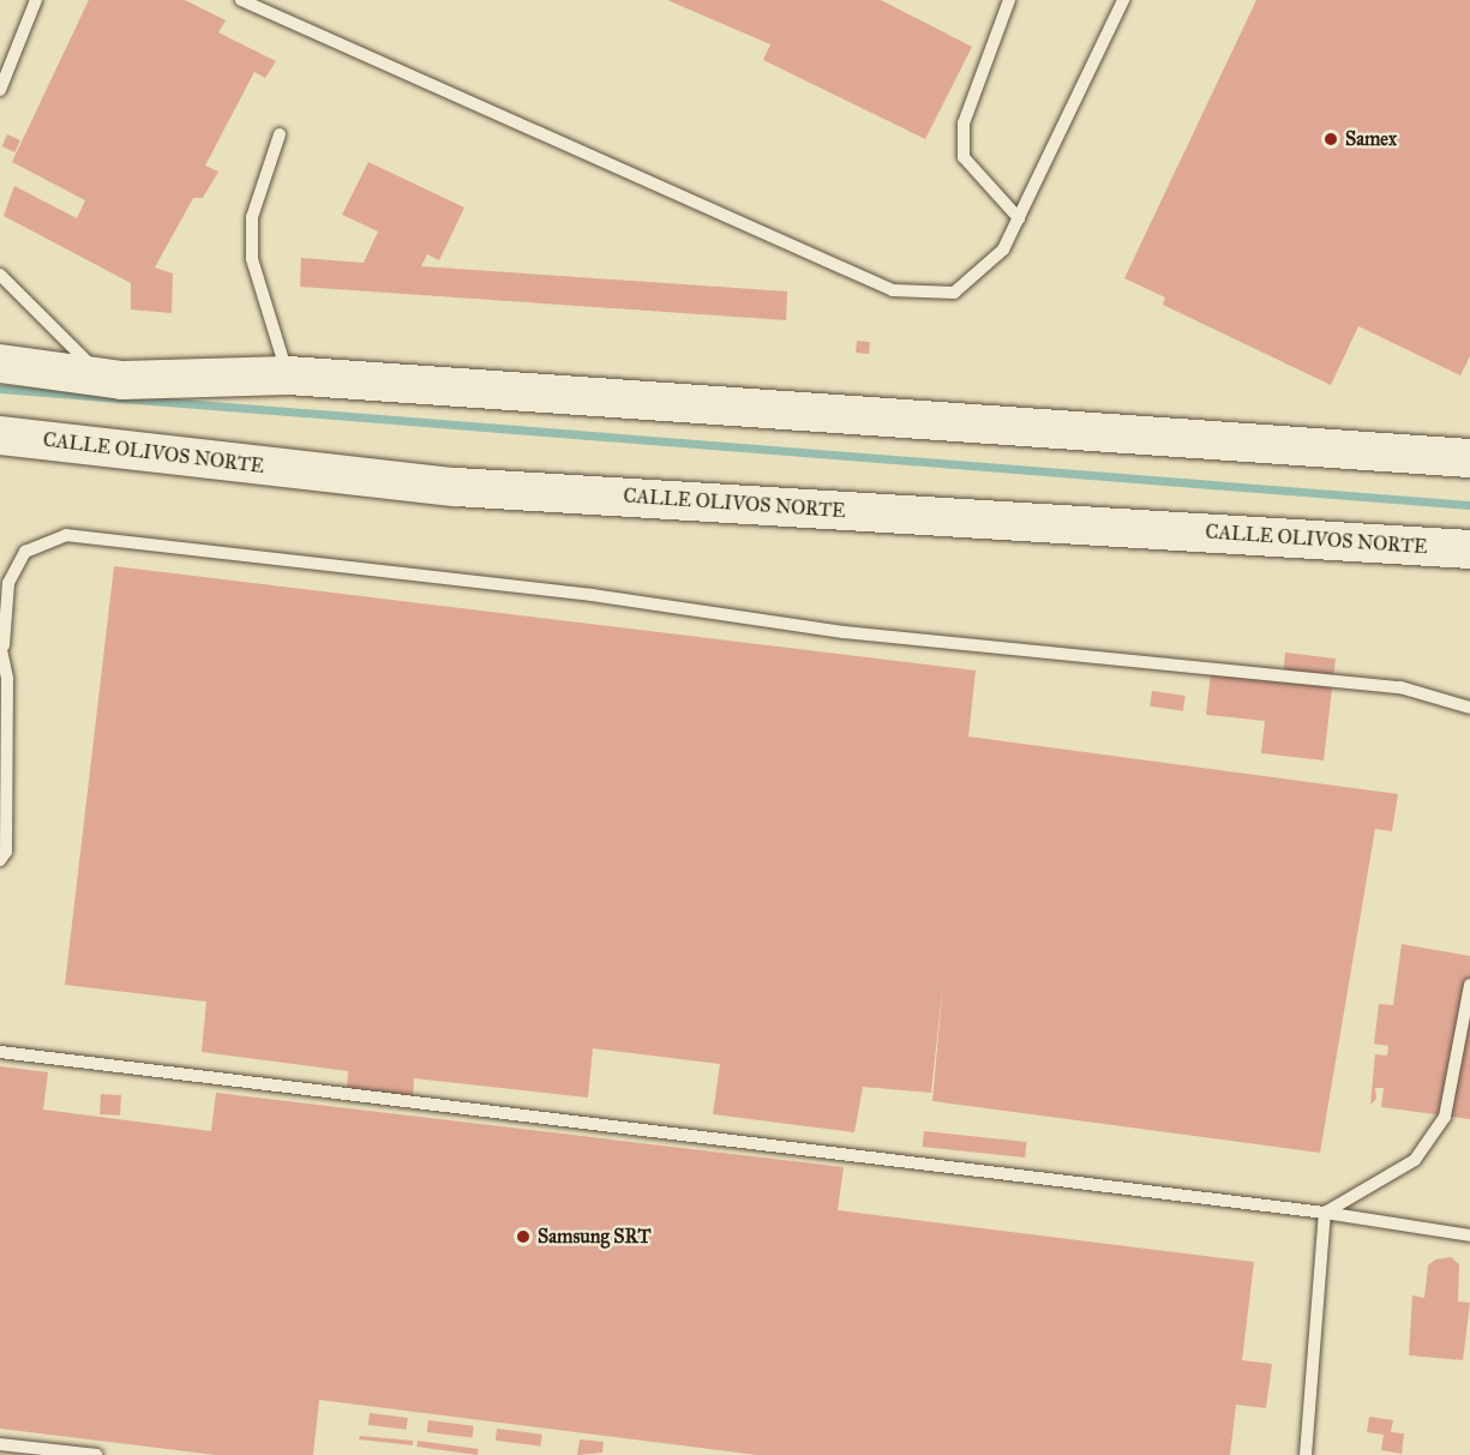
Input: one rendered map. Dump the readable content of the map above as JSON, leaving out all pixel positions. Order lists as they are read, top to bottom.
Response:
{
  "streets": {
    "main road": ["CALLE OLIVOS NORTE"]
  },
  "places": ["Samex", "Samsung SRT"]
}
